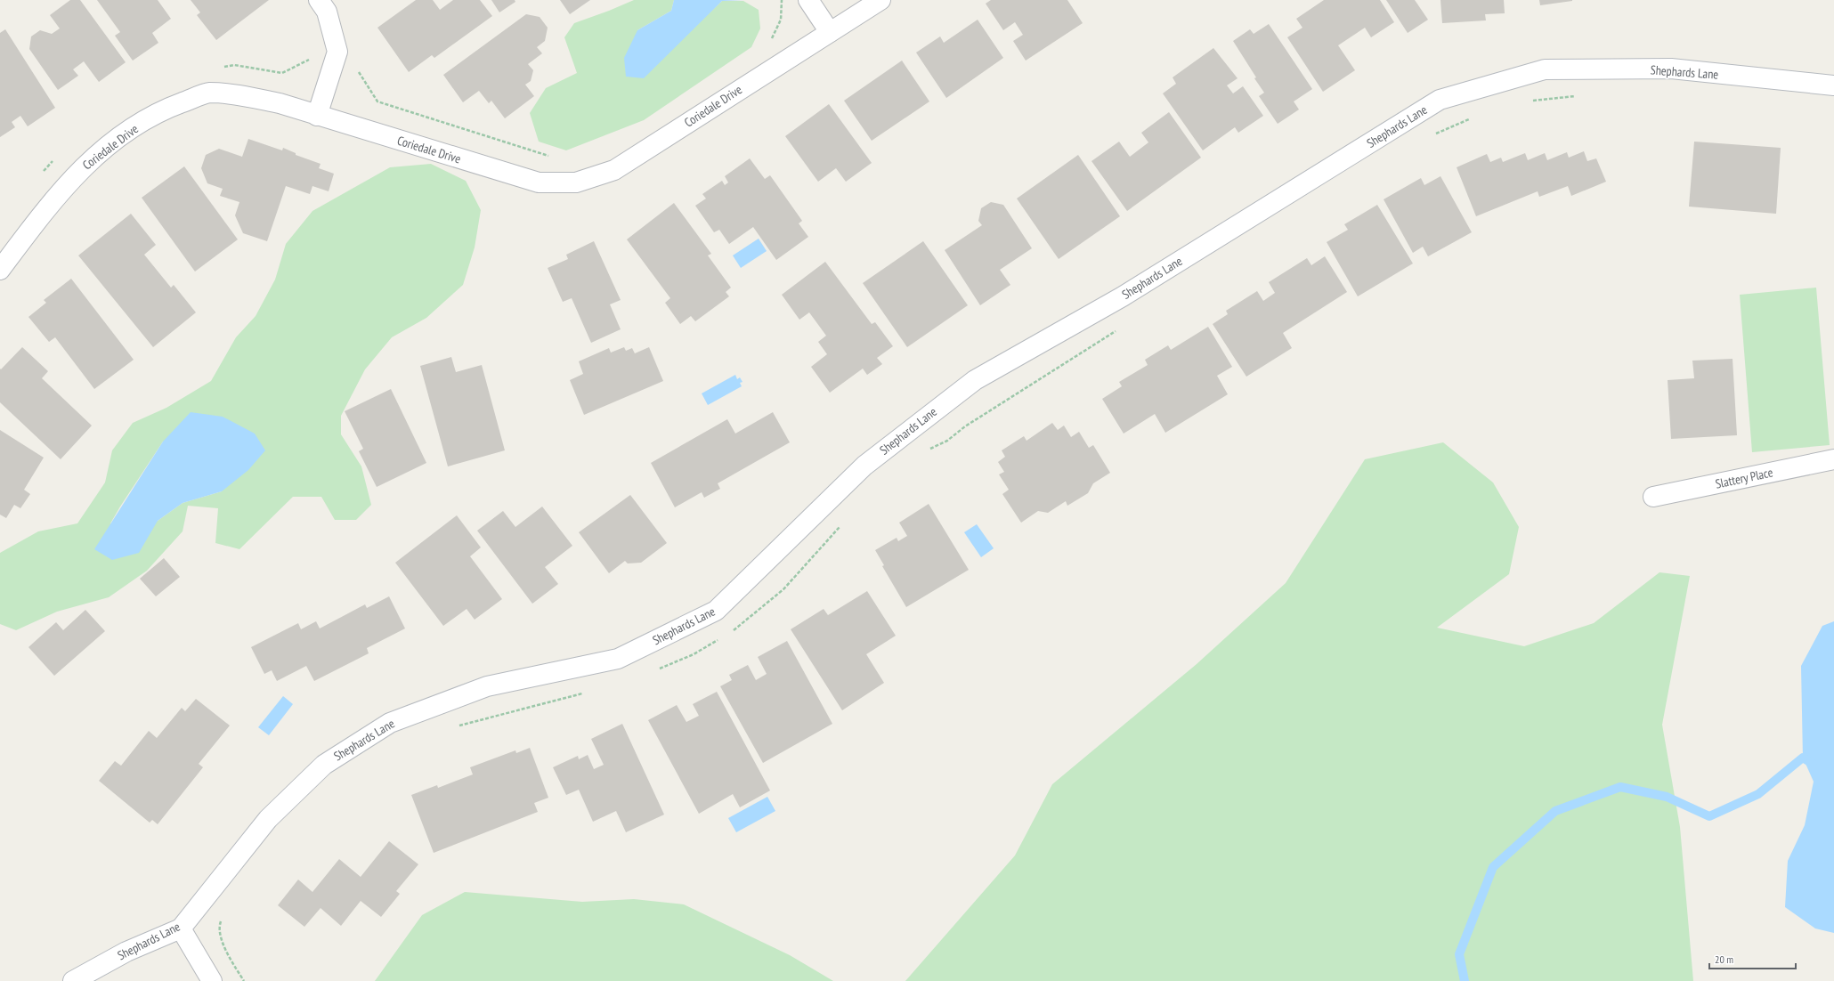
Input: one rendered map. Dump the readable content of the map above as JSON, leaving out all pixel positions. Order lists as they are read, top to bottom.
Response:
{
  "streets": {
    "street": ["Shephards Lane", "Coriedale Drive", "Slattery Place"]
  },
  "scale_bar": "20 m"
}
